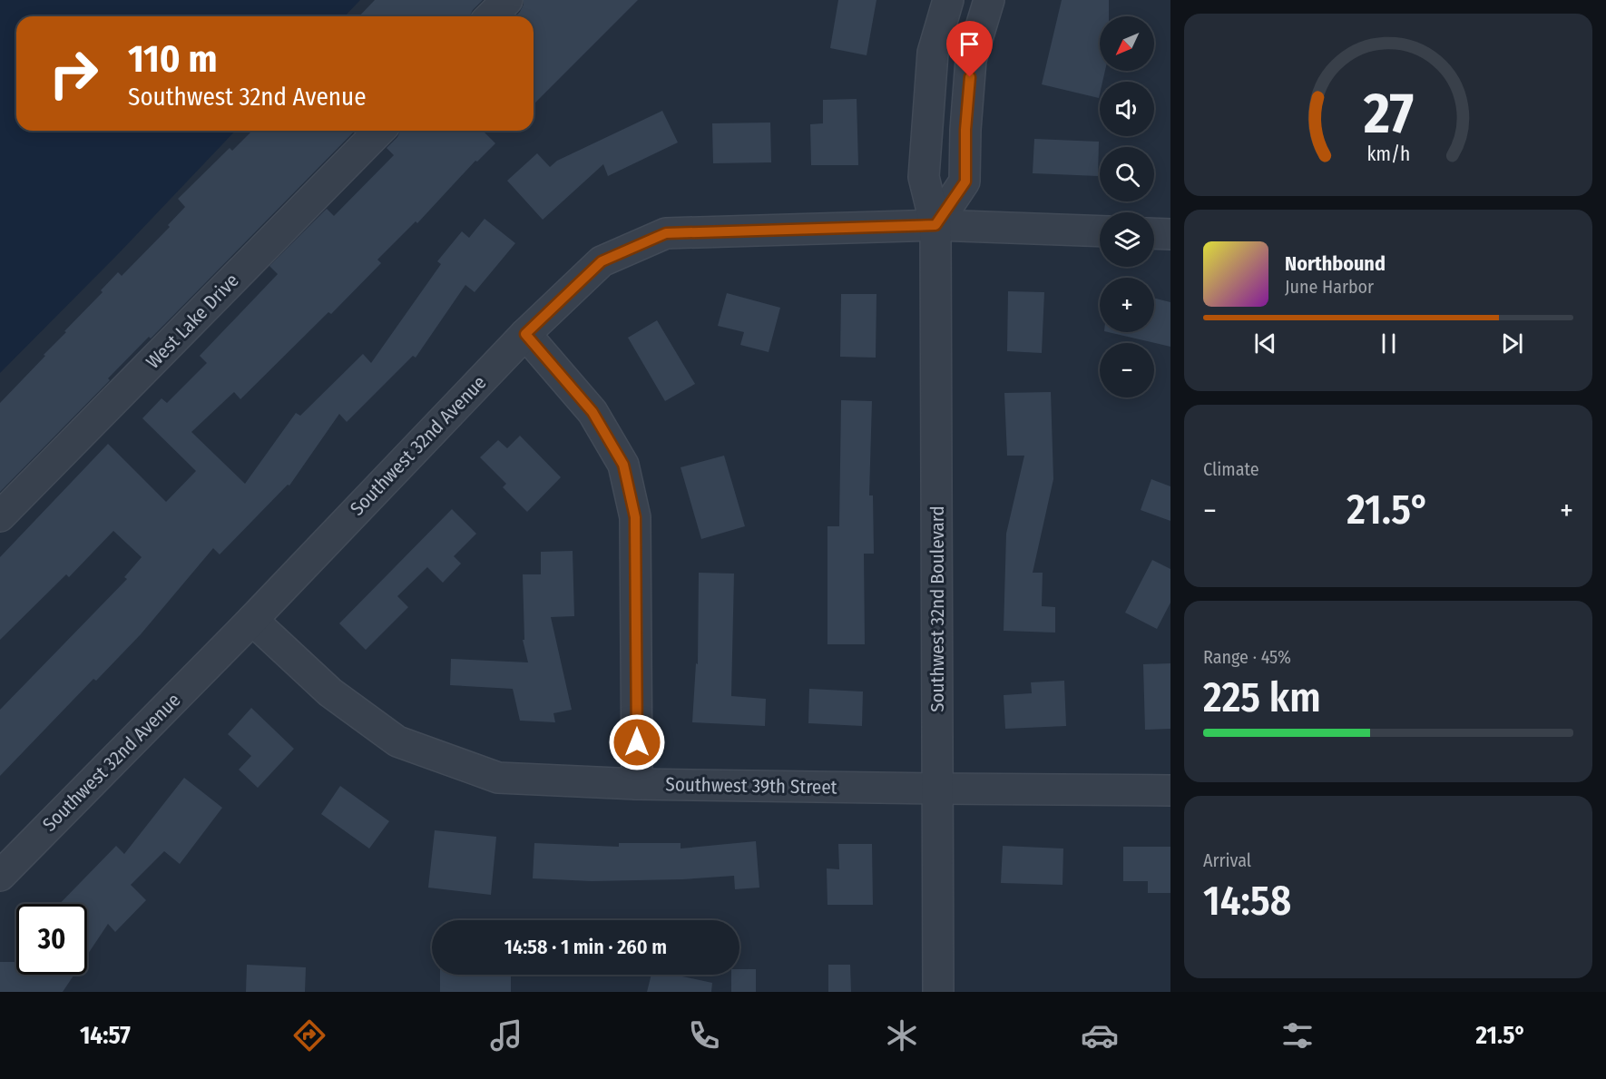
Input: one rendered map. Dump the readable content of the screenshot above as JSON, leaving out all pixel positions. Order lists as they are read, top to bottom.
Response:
{
  "streets": {
    "street": [
      "West Lake Drive",
      "Southwest 32nd Avenue",
      "Southwest 32nd Boulevard",
      "Southwest 39th Street"
    ]
  },
  "crossings": [
    ["Southwest 32nd Avenue", "Southwest 32nd Boulevard"],
    ["Southwest 32nd Avenue", "Southwest 39th Street"],
    ["Southwest 32nd Boulevard", "Southwest 39th Street"]
  ],
  "north": "bottom left",
  "page": {
    "map_buttons": ["+", "−"],
    "turn": ["110 m", "Southwest 32nd Avenue"],
    "song": ["Northbound", "June Harbor"],
    "tile": [
      "Climate",
      ["Range · 45%", "225 km"],
      ["Arrival", "14:58"]
    ],
    "heat": ["−", "21.5°", "+"],
    "limit": "30",
    "trip": "14:58 · 1 min · 260 m",
    "tabs": ["14:57", "21.5°"],
    "gauge": ["27", "km/h"]
  }
}
